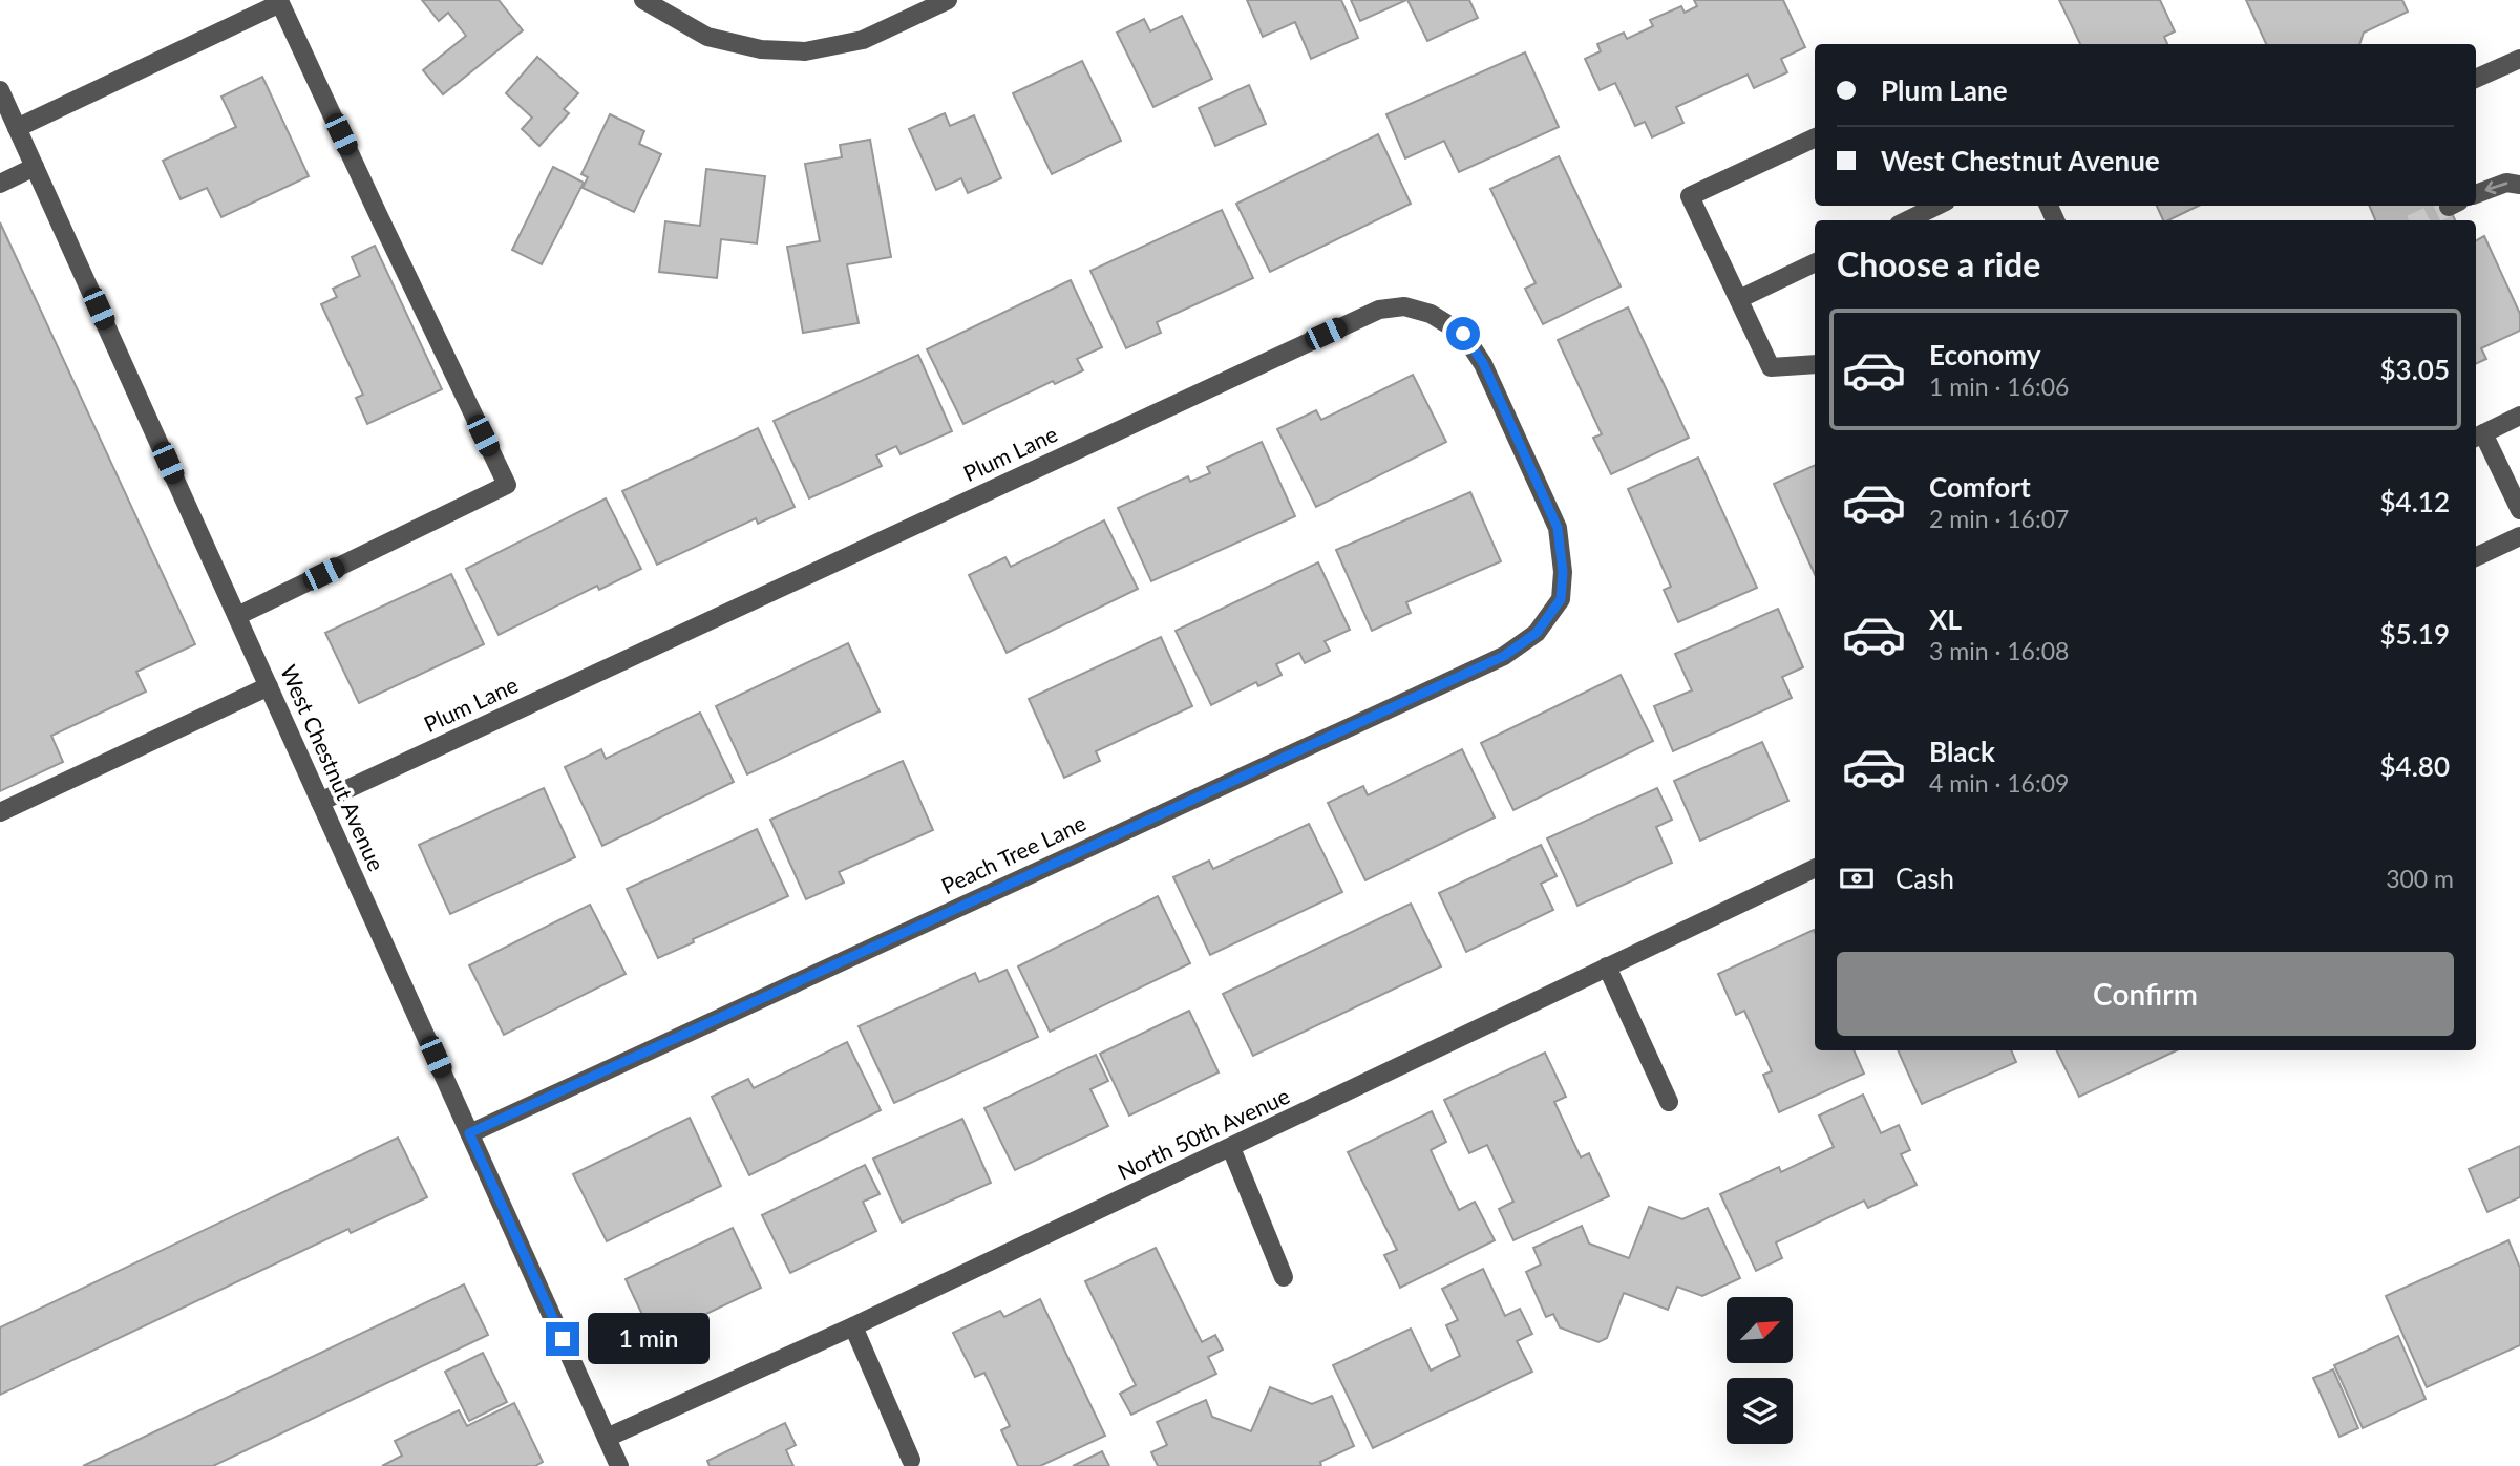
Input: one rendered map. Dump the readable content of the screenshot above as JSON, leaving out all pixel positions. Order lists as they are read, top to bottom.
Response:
{
  "streets": {
    "street": [
      "Plum Lane",
      "West Chestnut Avenue",
      "Peach Tree Lane",
      "North 50th Avenue"
    ]
  },
  "crossings": [
    ["Plum Lane", "West Chestnut Avenue"],
    ["Plum Lane", "Peach Tree Lane"],
    ["West Chestnut Avenue", "Peach Tree Lane"],
    ["West Chestnut Avenue", "North 50th Avenue"]
  ],
  "north": "top right",
  "page": {
    "banner": ["Plum Lane", "West Chestnut Avenue"],
    "heading": "Choose a ride",
    "list": [
      {
        "name": "Economy",
        "note": "1 min · 16:06",
        "value": "$3.05"
      },
      {
        "name": "Comfort",
        "note": "2 min · 16:07",
        "value": "$4.12"
      },
      {
        "name": "XL",
        "note": "3 min · 16:08",
        "value": "$5.19"
      },
      {
        "name": "Black",
        "note": "4 min · 16:09",
        "value": "$4.80"
      }
    ],
    "pay": ["Cash", "300 m"],
    "buttons": "Confirm",
    "bubble": "1 min"
  }
}
